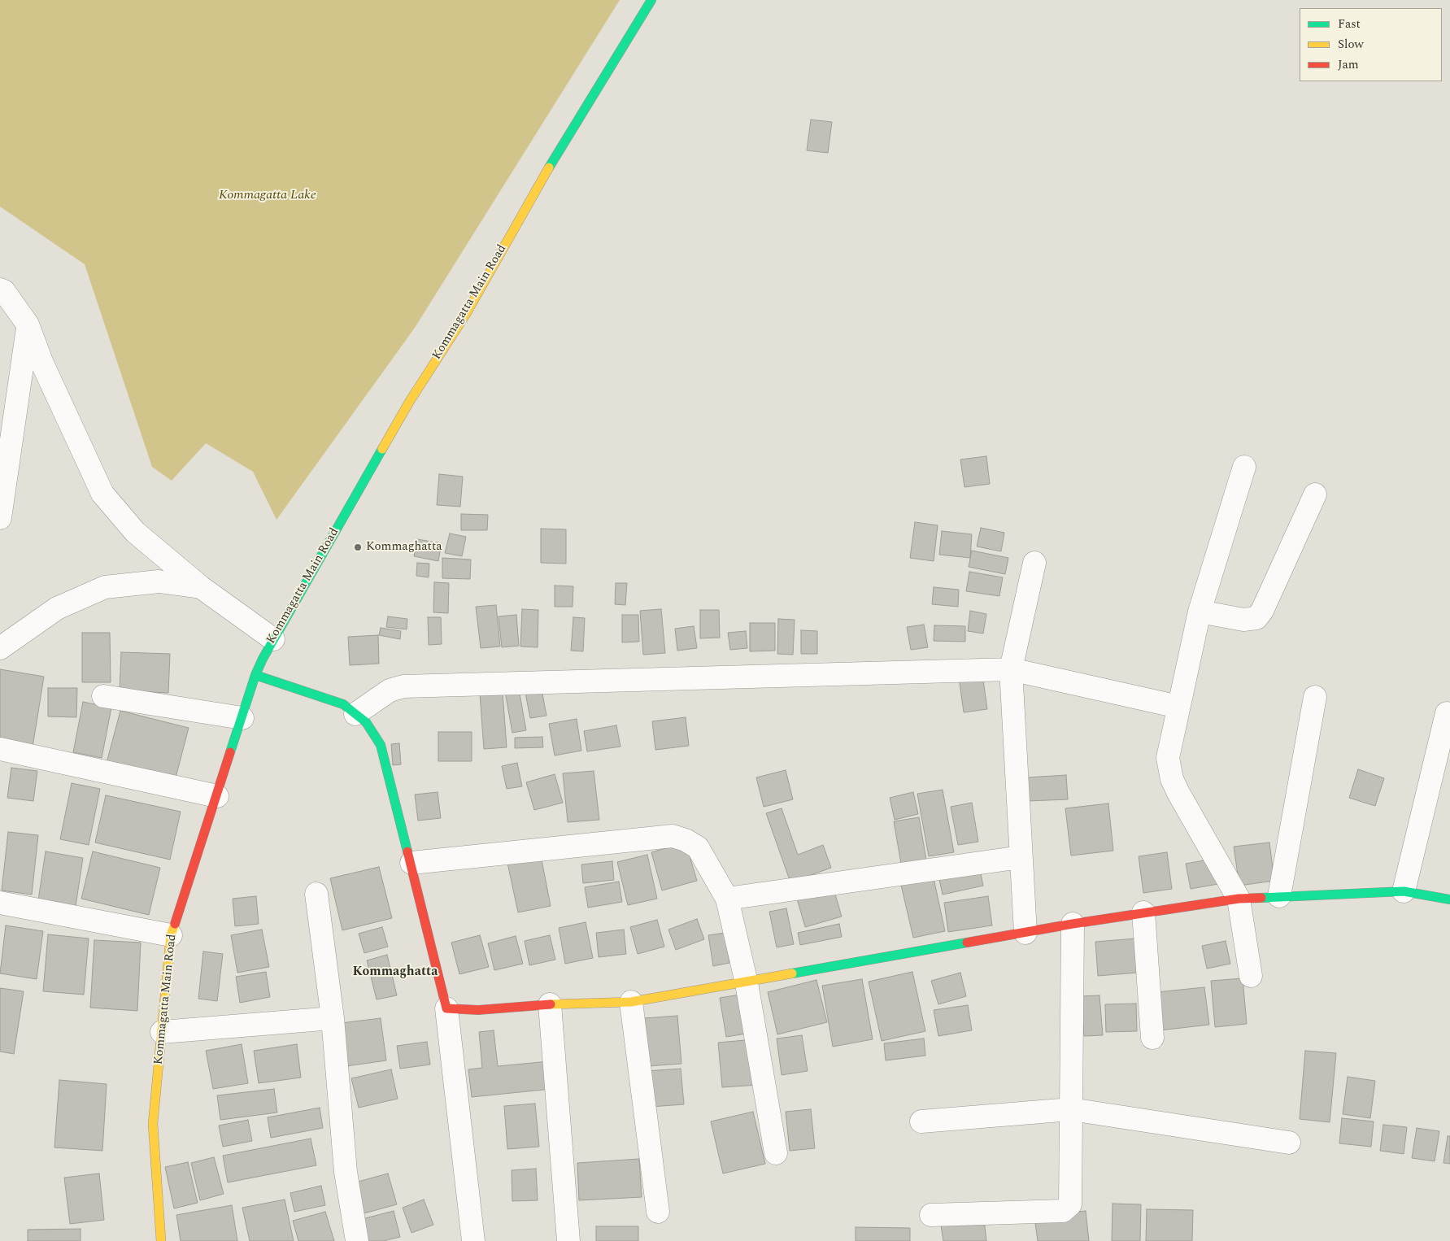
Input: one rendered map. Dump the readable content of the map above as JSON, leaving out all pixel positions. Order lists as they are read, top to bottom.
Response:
{
  "streets": {
    "street": ["Kommagatta Main Road"]
  },
  "districts": ["Kommaghatta"],
  "water": ["Kommagatta Lake"],
  "places": ["Kommaghatta"],
  "legend": ["Fast", "Slow", "Jam"]
}
